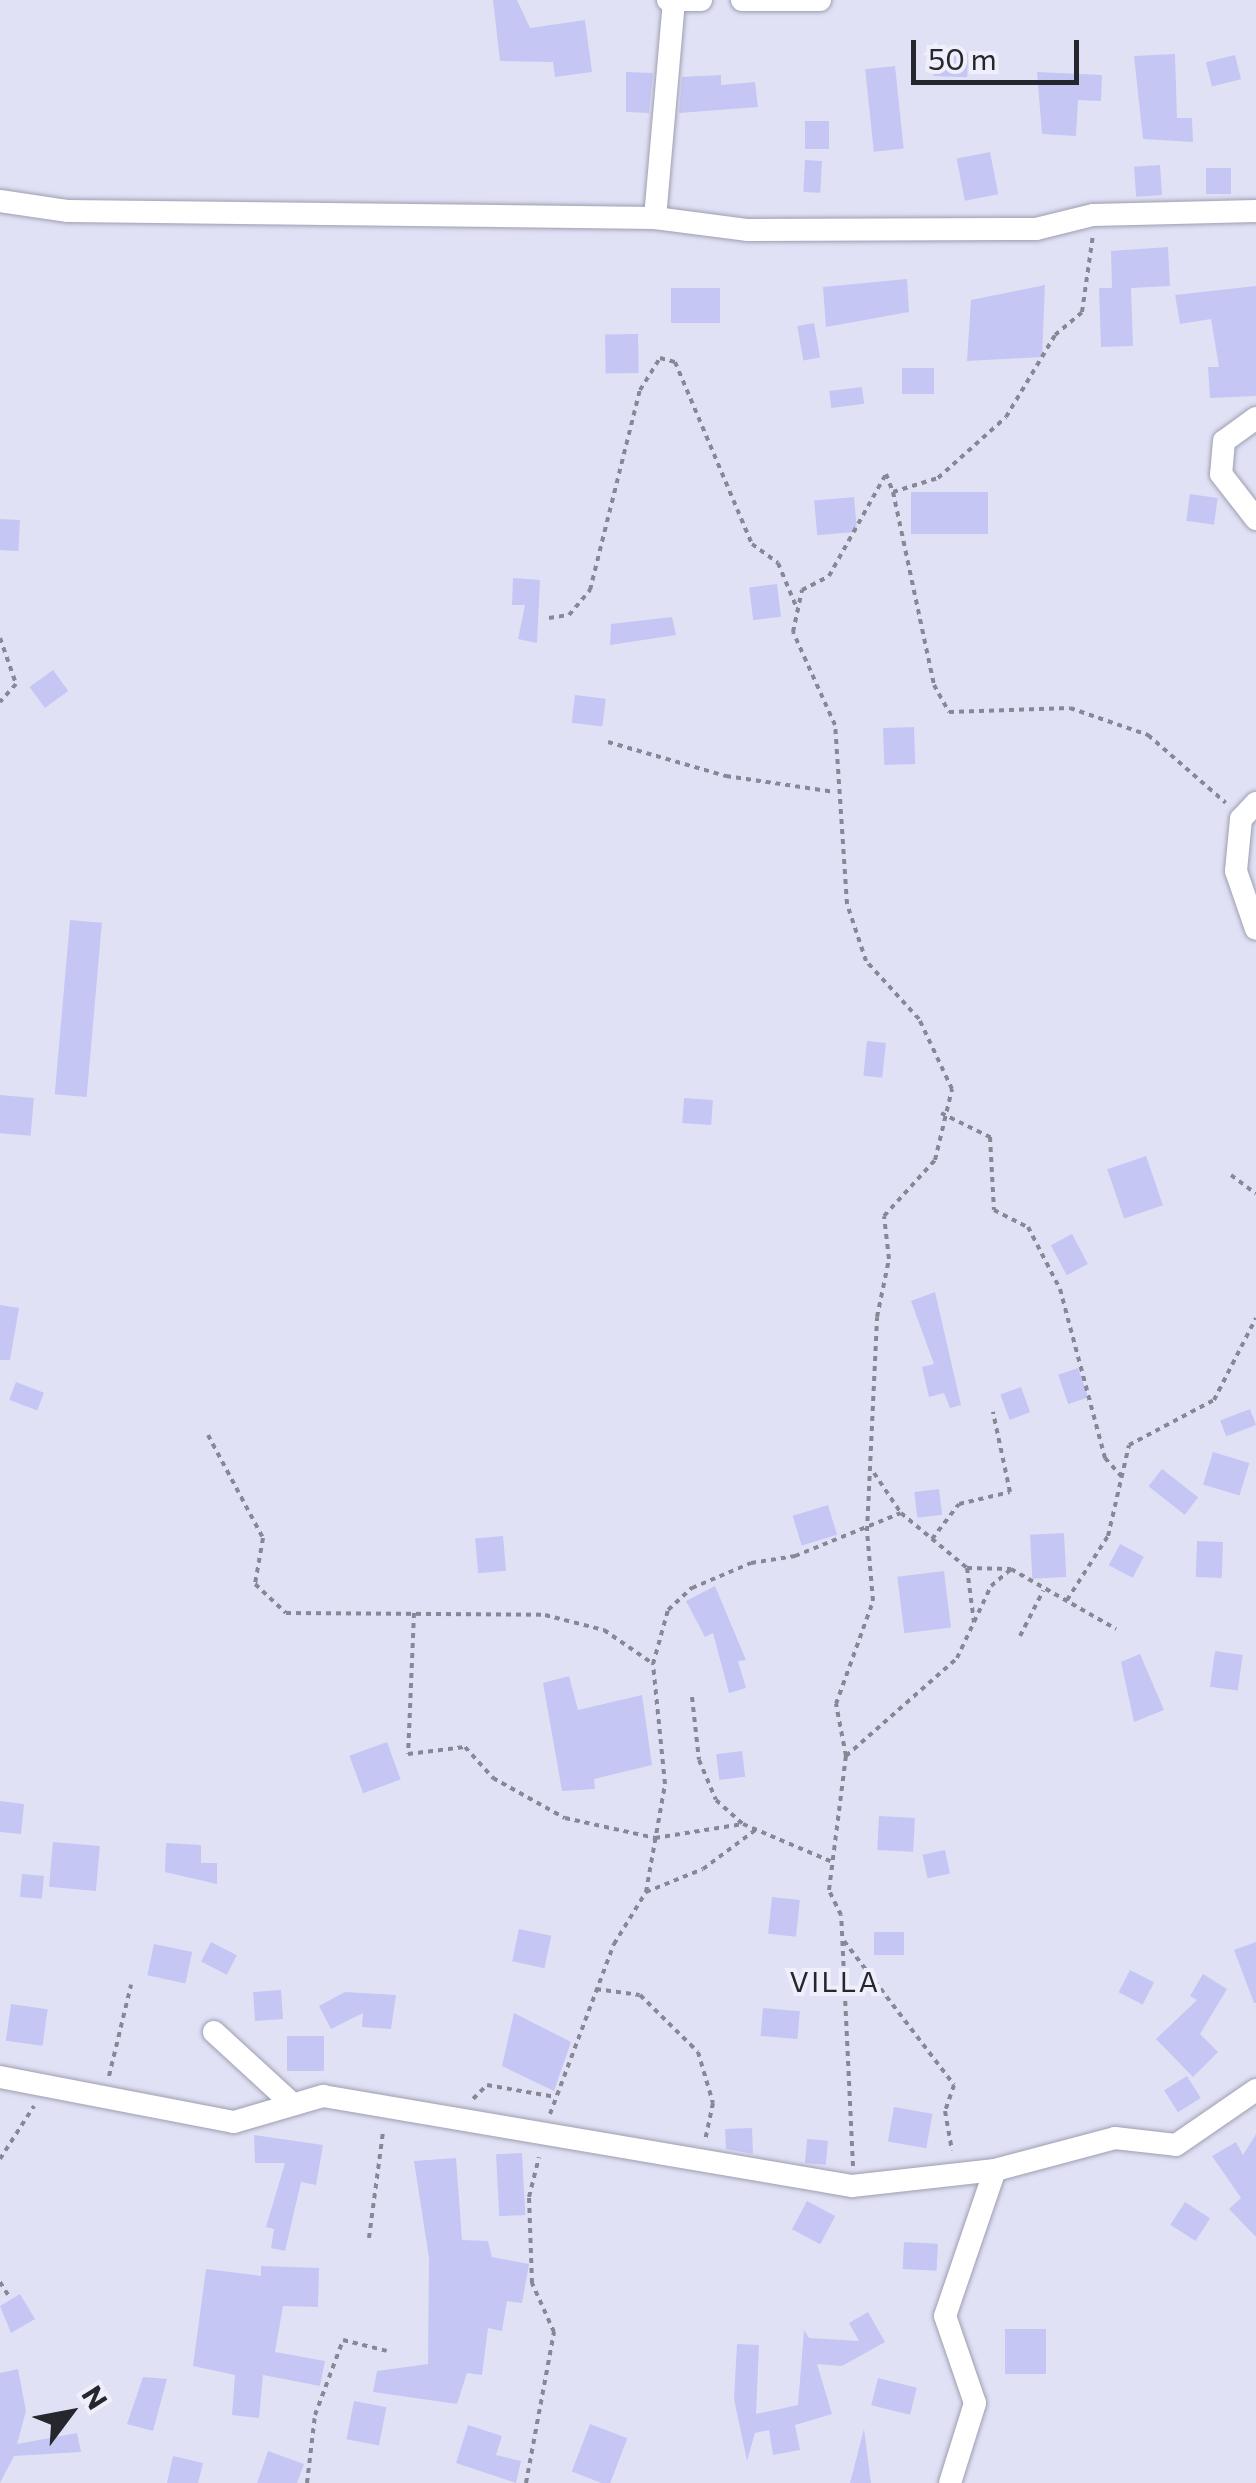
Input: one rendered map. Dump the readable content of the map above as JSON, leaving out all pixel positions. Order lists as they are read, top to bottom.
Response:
{
  "districts": ["VILLA"],
  "scale_bar": "50 m",
  "north": "top right"
}
